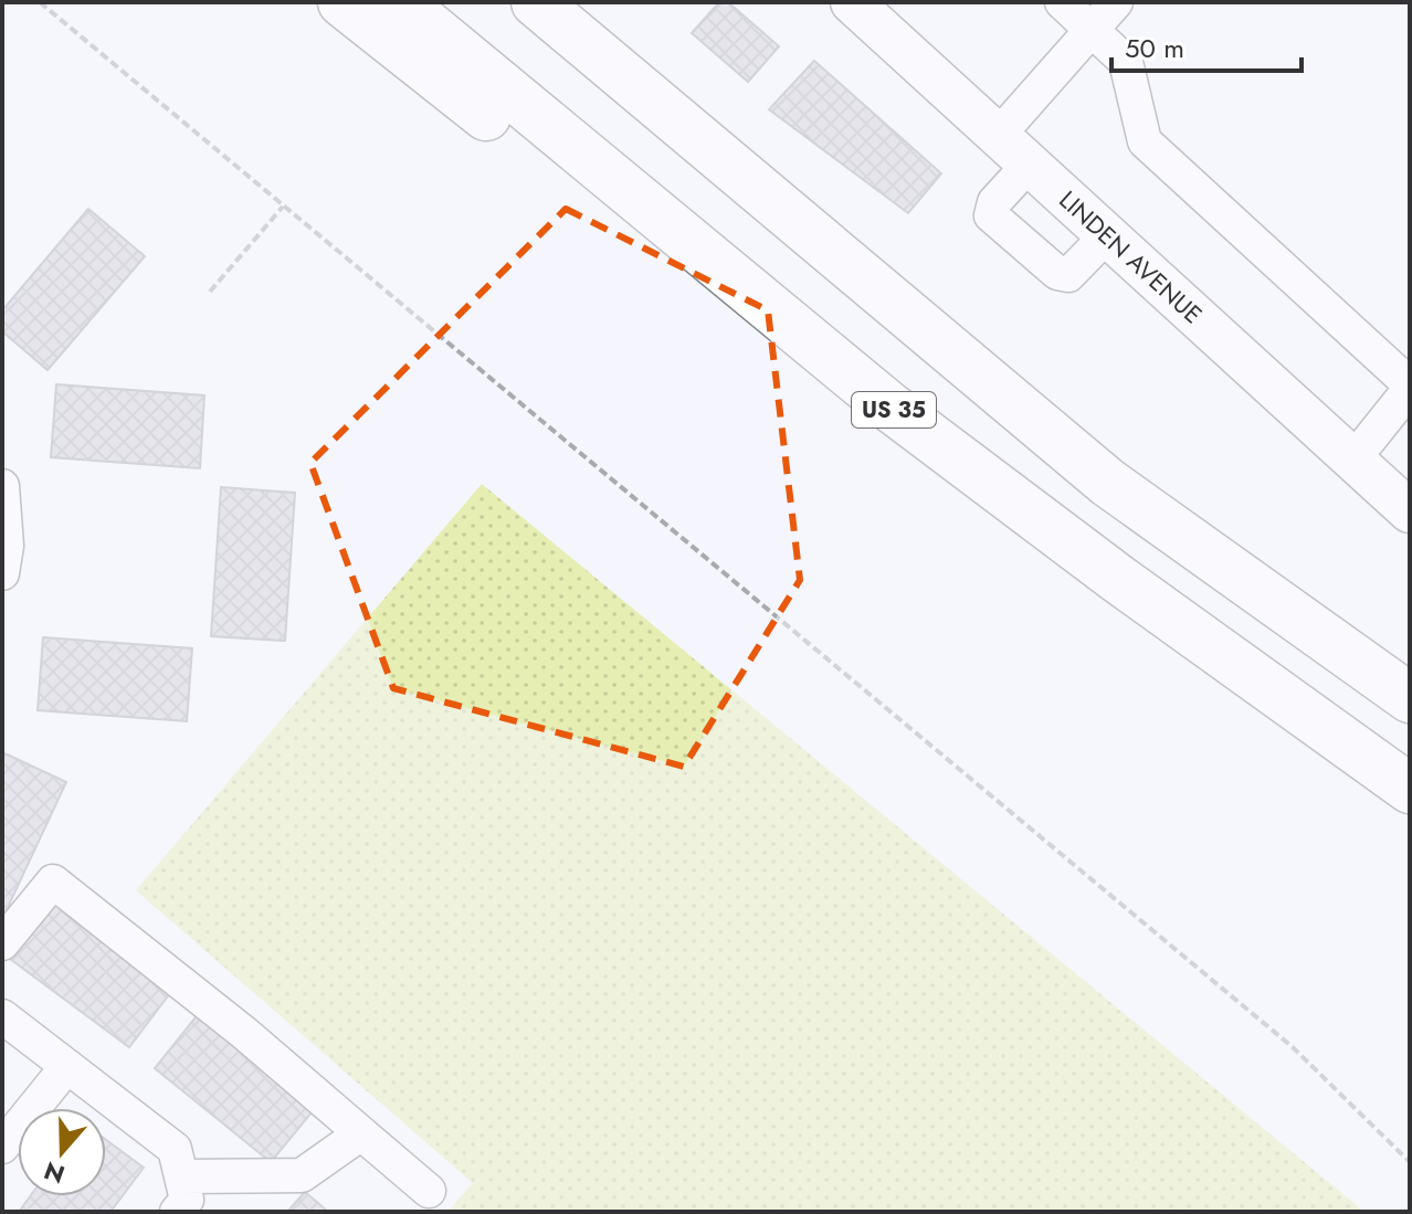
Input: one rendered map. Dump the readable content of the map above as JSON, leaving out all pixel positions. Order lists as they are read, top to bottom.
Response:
{
  "streets": {
    "highway": ["US 35"],
    "main road": ["LINDEN AVENUE"]
  },
  "scale_bar": "50 m",
  "north": "bottom"
}
